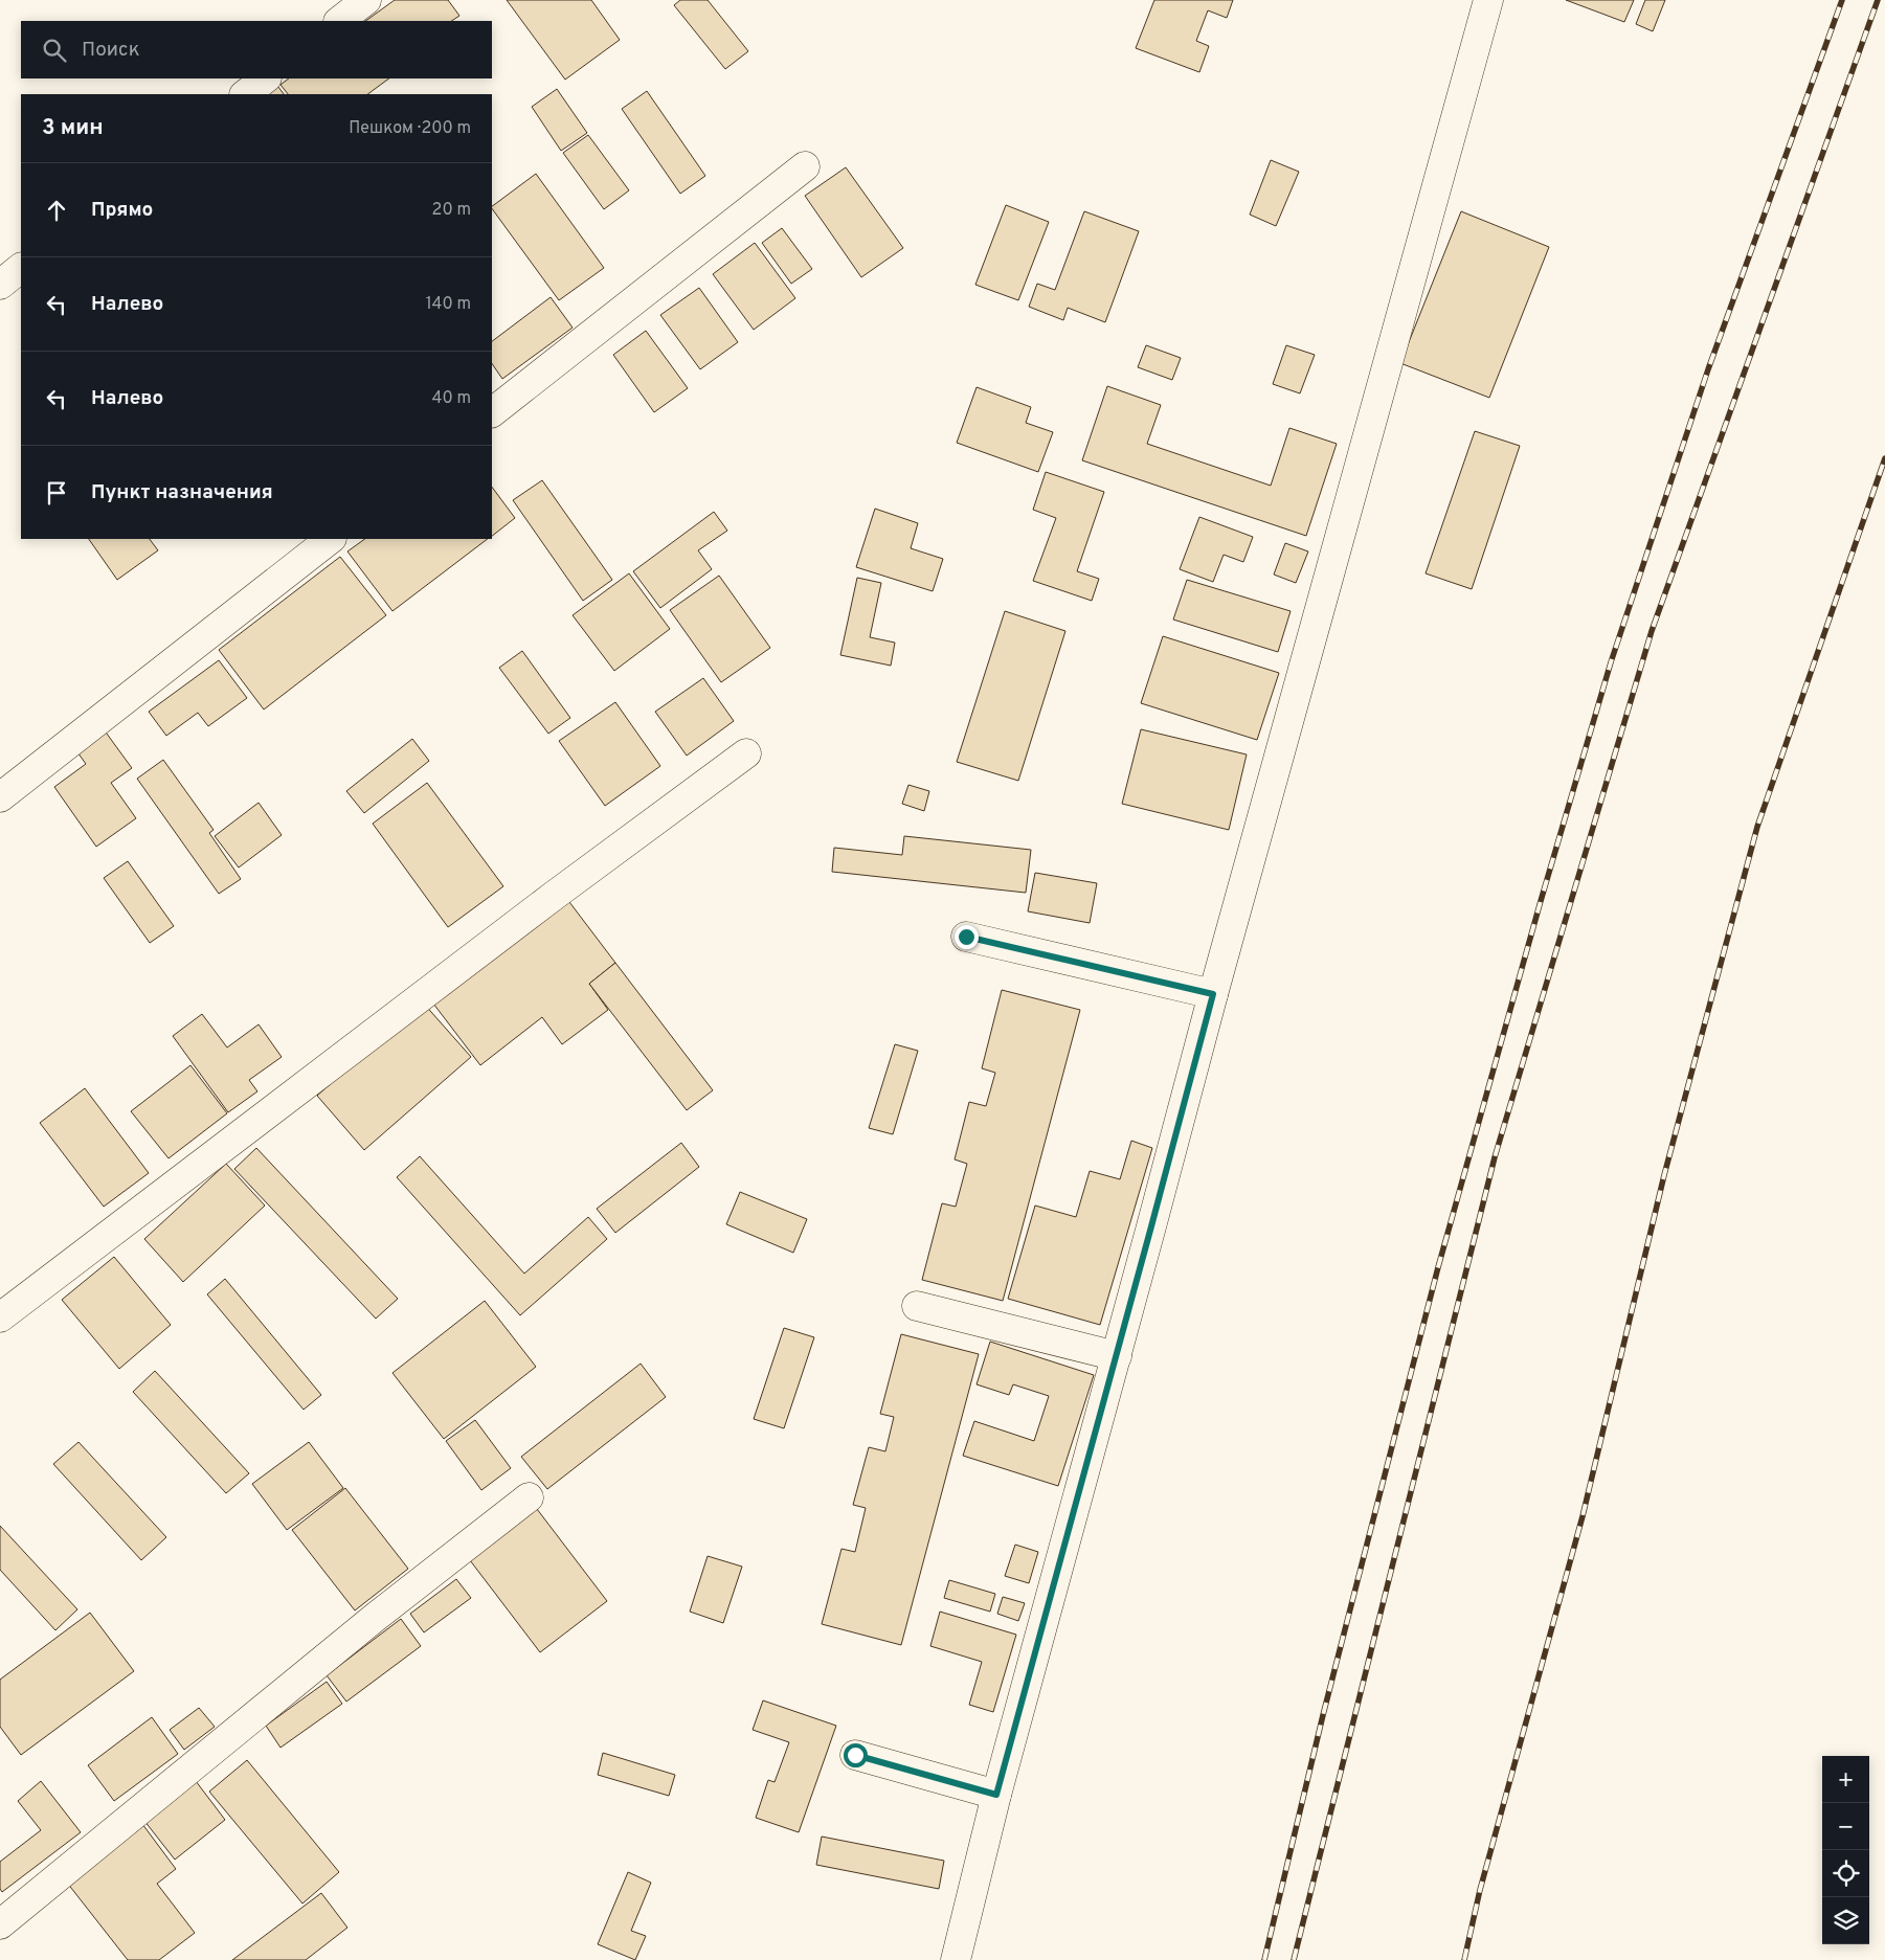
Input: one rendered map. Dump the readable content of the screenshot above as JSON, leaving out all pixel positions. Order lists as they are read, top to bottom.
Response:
{
  "page": {
    "search": "Поиск",
    "heading": ["3 мин", "Пешком · 200 m"],
    "list": [
      ["Прямо", "20 m"],
      ["Налево", "140 m"],
      ["Налево", "40 m"],
      "Пункт назначения"
    ],
    "map_buttons": ["+", "−"]
  }
}
